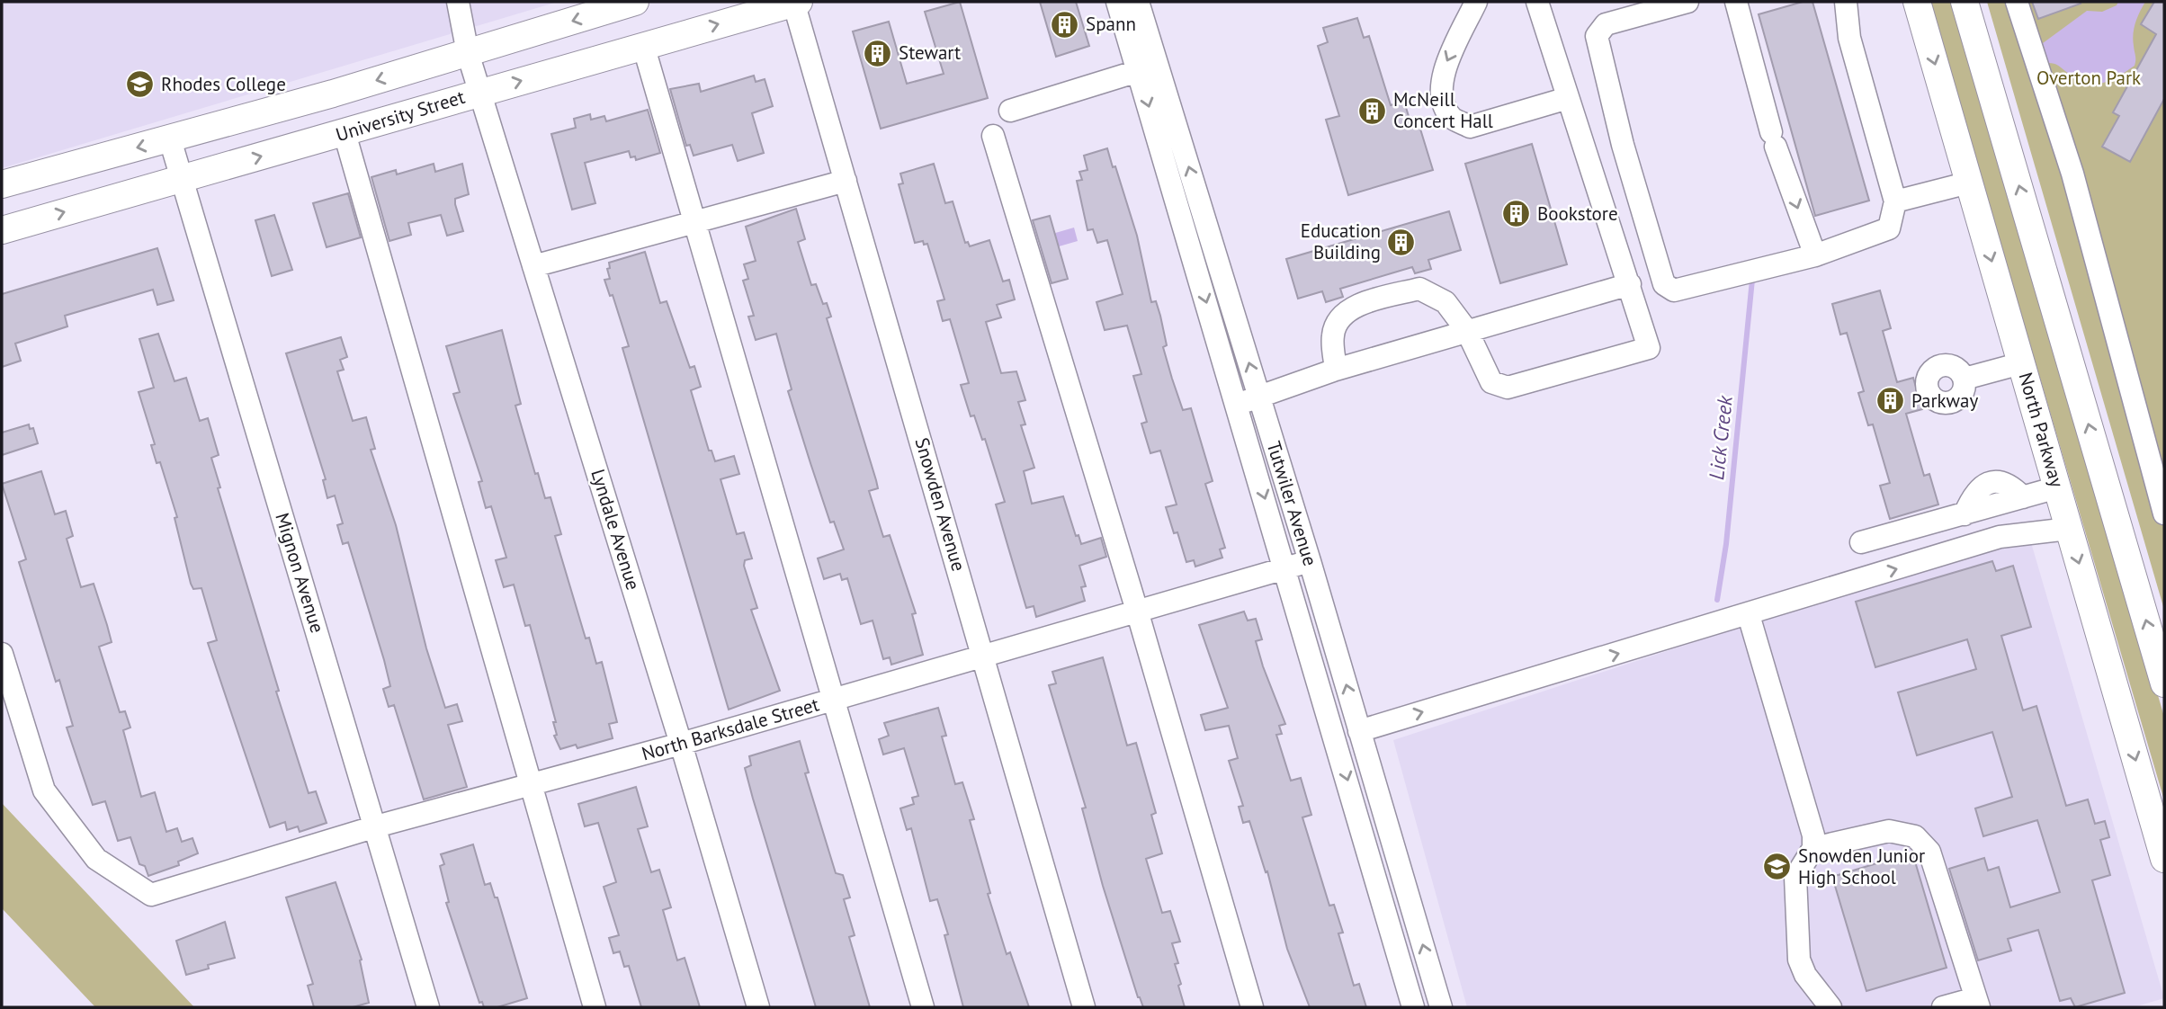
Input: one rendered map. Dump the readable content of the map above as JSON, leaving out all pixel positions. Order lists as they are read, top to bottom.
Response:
{
  "streets": {
    "main road": ["University Street", "North Parkway"],
    "street": [
      "Tutwiler Avenue",
      "Snowden Avenue",
      "Lyndale Avenue",
      "Mignon Avenue",
      "North Barksdale Street"
    ]
  },
  "crossings": [
    ["University Street", "Snowden Avenue"],
    ["University Street", "Lyndale Avenue"],
    ["University Street", "Mignon Avenue"],
    ["Tutwiler Avenue", "North Barksdale Street"],
    ["Snowden Avenue", "North Barksdale Street"],
    ["Lyndale Avenue", "North Barksdale Street"],
    ["Mignon Avenue", "North Barksdale Street"]
  ],
  "water": ["Lick Creek"],
  "parks": ["Overton Park"],
  "places": {
    "building": [
      "Spann",
      "Stewart",
      "McNeill Concert Hall",
      "Bookstore",
      "Education Building",
      "Parkway"
    ],
    "school or university": ["Rhodes College", "Snowden Junior High School"]
  }
}
